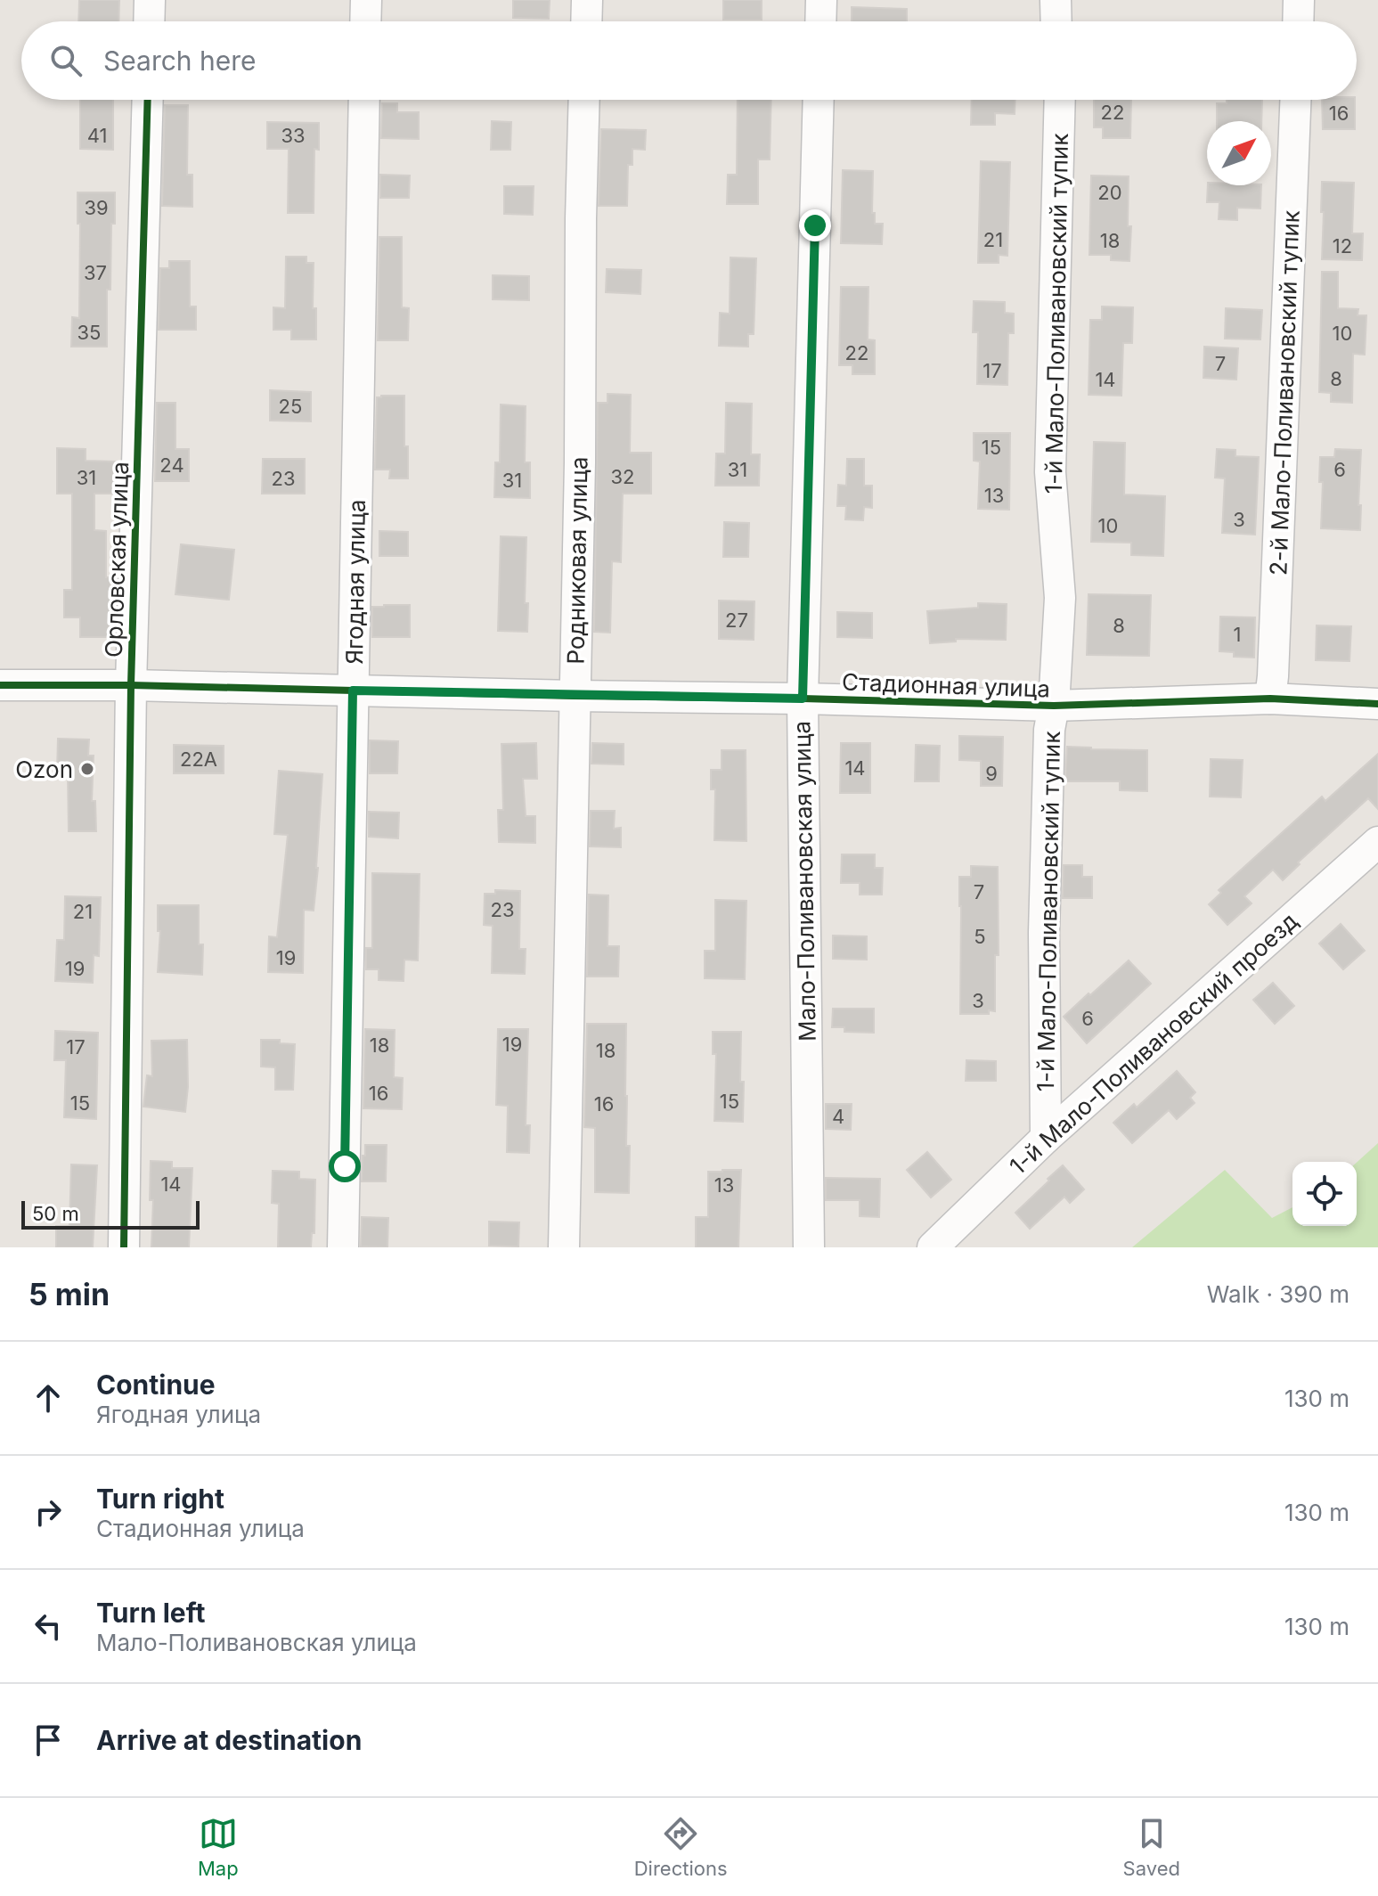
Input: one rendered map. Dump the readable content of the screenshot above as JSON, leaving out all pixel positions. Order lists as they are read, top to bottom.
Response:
{
  "streets": {
    "street": [
      "1-й Мало-Поливановский тупик",
      "2-й Мало-Поливановский тупик",
      "Орловская улица",
      "Родниковая улица",
      "Ягодная улица",
      "Стадионная улица",
      "Мало-Поливановская улица",
      "1-й Мало-Поливановский проезд"
    ]
  },
  "crossings": [
    ["1-й Мало-Поливановский тупик", "Стадионная улица"],
    ["1-й Мало-Поливановский тупик", "1-й Мало-Поливановский проезд"],
    ["2-й Мало-Поливановский тупик", "Стадионная улица"],
    ["Орловская улица", "Стадионная улица"],
    ["Родниковая улица", "Стадионная улица"],
    ["Ягодная улица", "Стадионная улица"],
    ["Стадионная улица", "Мало-Поливановская улица"]
  ],
  "places": ["Ozon"],
  "house_numbers": [
    "22",
    "16",
    "41",
    "33",
    "20",
    "39",
    "21",
    "18",
    "12",
    "37",
    "35",
    "10",
    "22",
    "7",
    "17",
    "8",
    "14",
    "25",
    "15",
    "24",
    "31",
    "6",
    "32",
    "31",
    "23",
    "31",
    "13",
    "3",
    "10",
    "27",
    "8",
    "1",
    "22А",
    "14",
    "9",
    "7",
    "23",
    "21",
    "5",
    "19",
    "19",
    "3",
    "6",
    "19",
    "18",
    "17",
    "18",
    "16",
    "15",
    "15",
    "16",
    "4",
    "14",
    "13"
  ],
  "scale_bar": "50 m",
  "north": "top right",
  "page": {
    "search": "Search here",
    "scale": "50 m",
    "heading": ["5 min", "Walk · 390 m"],
    "list": [
      ["Continue", "Ягодная улица", "130 m"],
      ["Turn right", "Стадионная улица", "130 m"],
      ["Turn left", "Мало-Поливановская улица", "130 m"],
      "Arrive at destination"
    ],
    "nav": ["Map", "Directions", "Saved"]
  }
}
